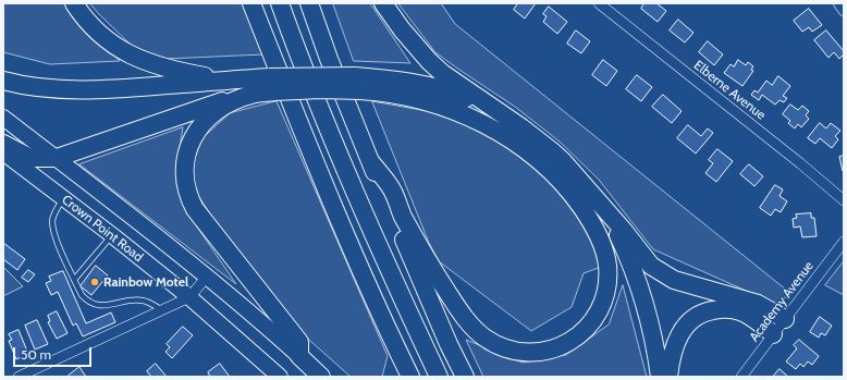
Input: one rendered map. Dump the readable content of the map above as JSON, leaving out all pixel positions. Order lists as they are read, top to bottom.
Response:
{
  "streets": {
    "highway": ["Crown Point Road"],
    "street": ["Elberne Avenue", "Academy Avenue"]
  },
  "places": ["Rainbow Motel"],
  "scale_bar": "50 m"
}
